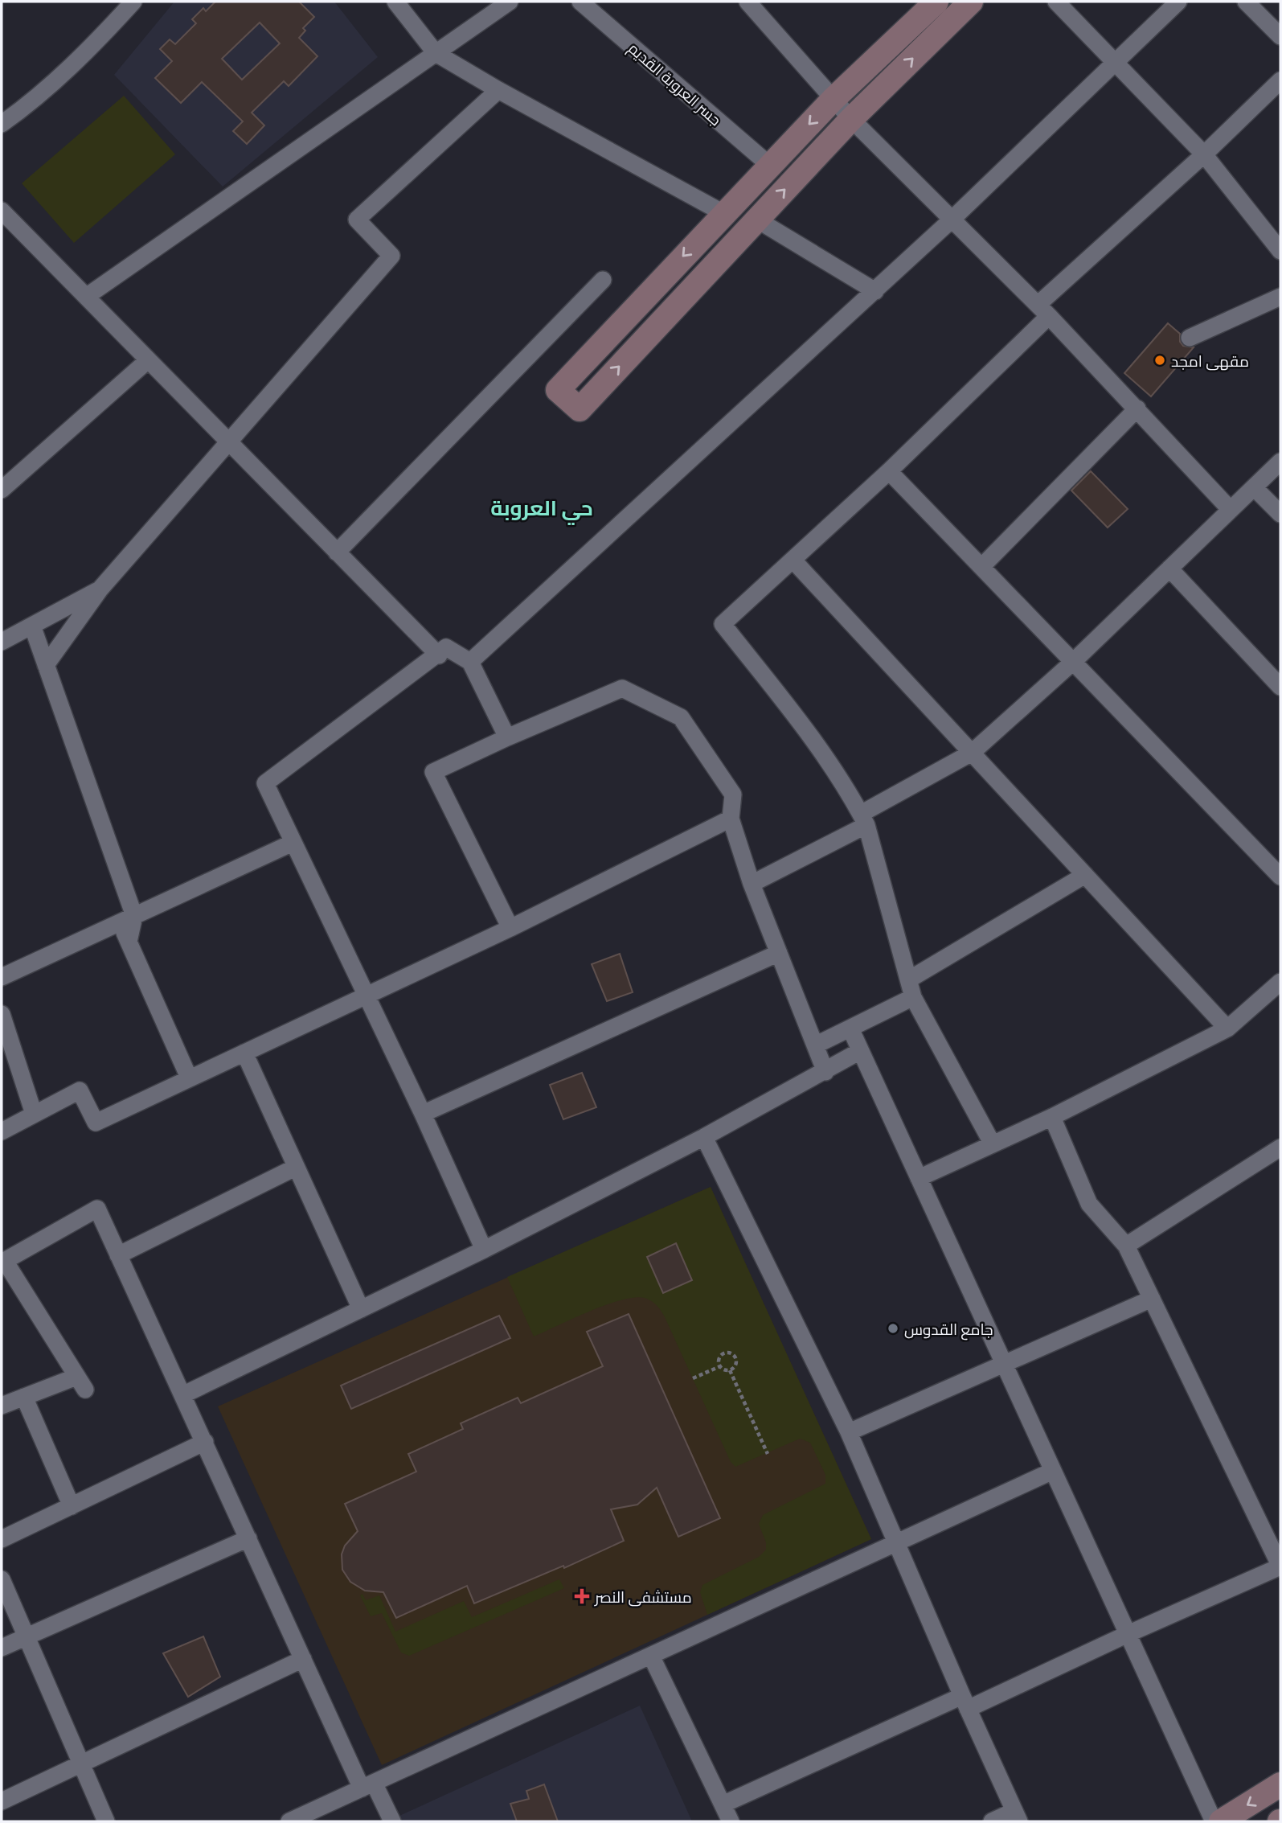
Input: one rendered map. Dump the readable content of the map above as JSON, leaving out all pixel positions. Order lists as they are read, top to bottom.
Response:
{
  "streets": {
    "street": ["جسر العروبة القديم"]
  },
  "districts": ["حي العروبة"],
  "places": {
    "other": ["مقهى امجد", "جامع القدوس"],
    "health": ["مستشفى النصر"]
  }
}
